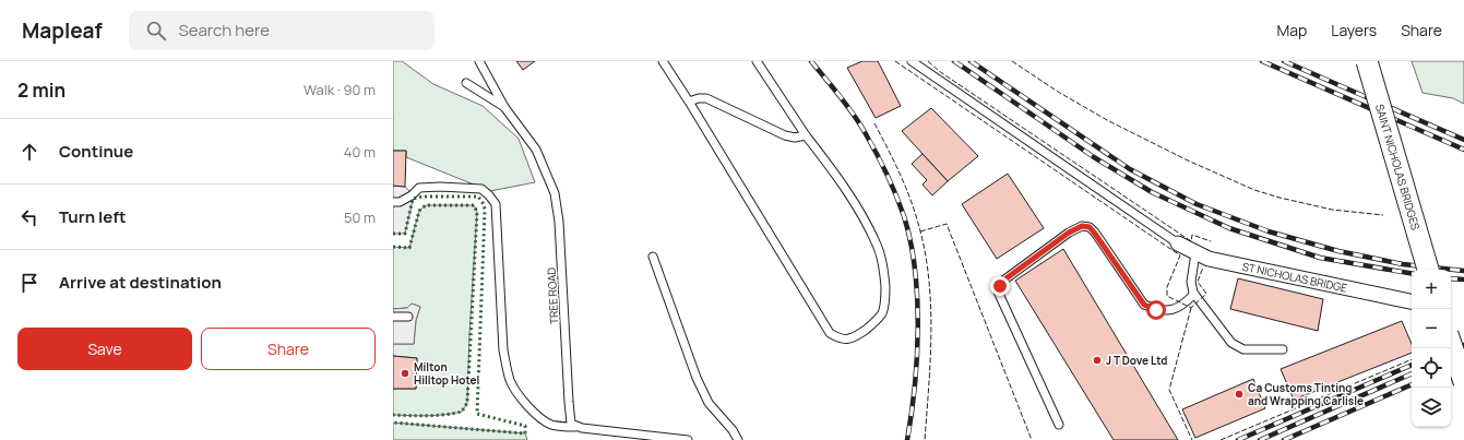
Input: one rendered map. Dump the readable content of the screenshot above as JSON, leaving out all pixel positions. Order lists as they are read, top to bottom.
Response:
{
  "streets": {
    "street": ["SAINT NICHOLAS BRIDGES", "ST NICHOLAS BRIDGE"],
    "lane": ["TREE ROAD"]
  },
  "places": ["J T Dove Ltd", "Milton Hilltop Hotel", "Ca Customs Tinting and Wrapping Carlisle"],
  "page": {
    "header": "Mapleaf",
    "search": "Search here",
    "nav": ["Map", "Layers", "Share"],
    "heading": ["2 min", "Walk · 90 m"],
    "list": [
      ["Continue", "40 m"],
      ["Turn left", "50 m"],
      "Arrive at destination"
    ],
    "map_buttons": ["+", "−"],
    "buttons": ["Save", "Share"]
  }
}
